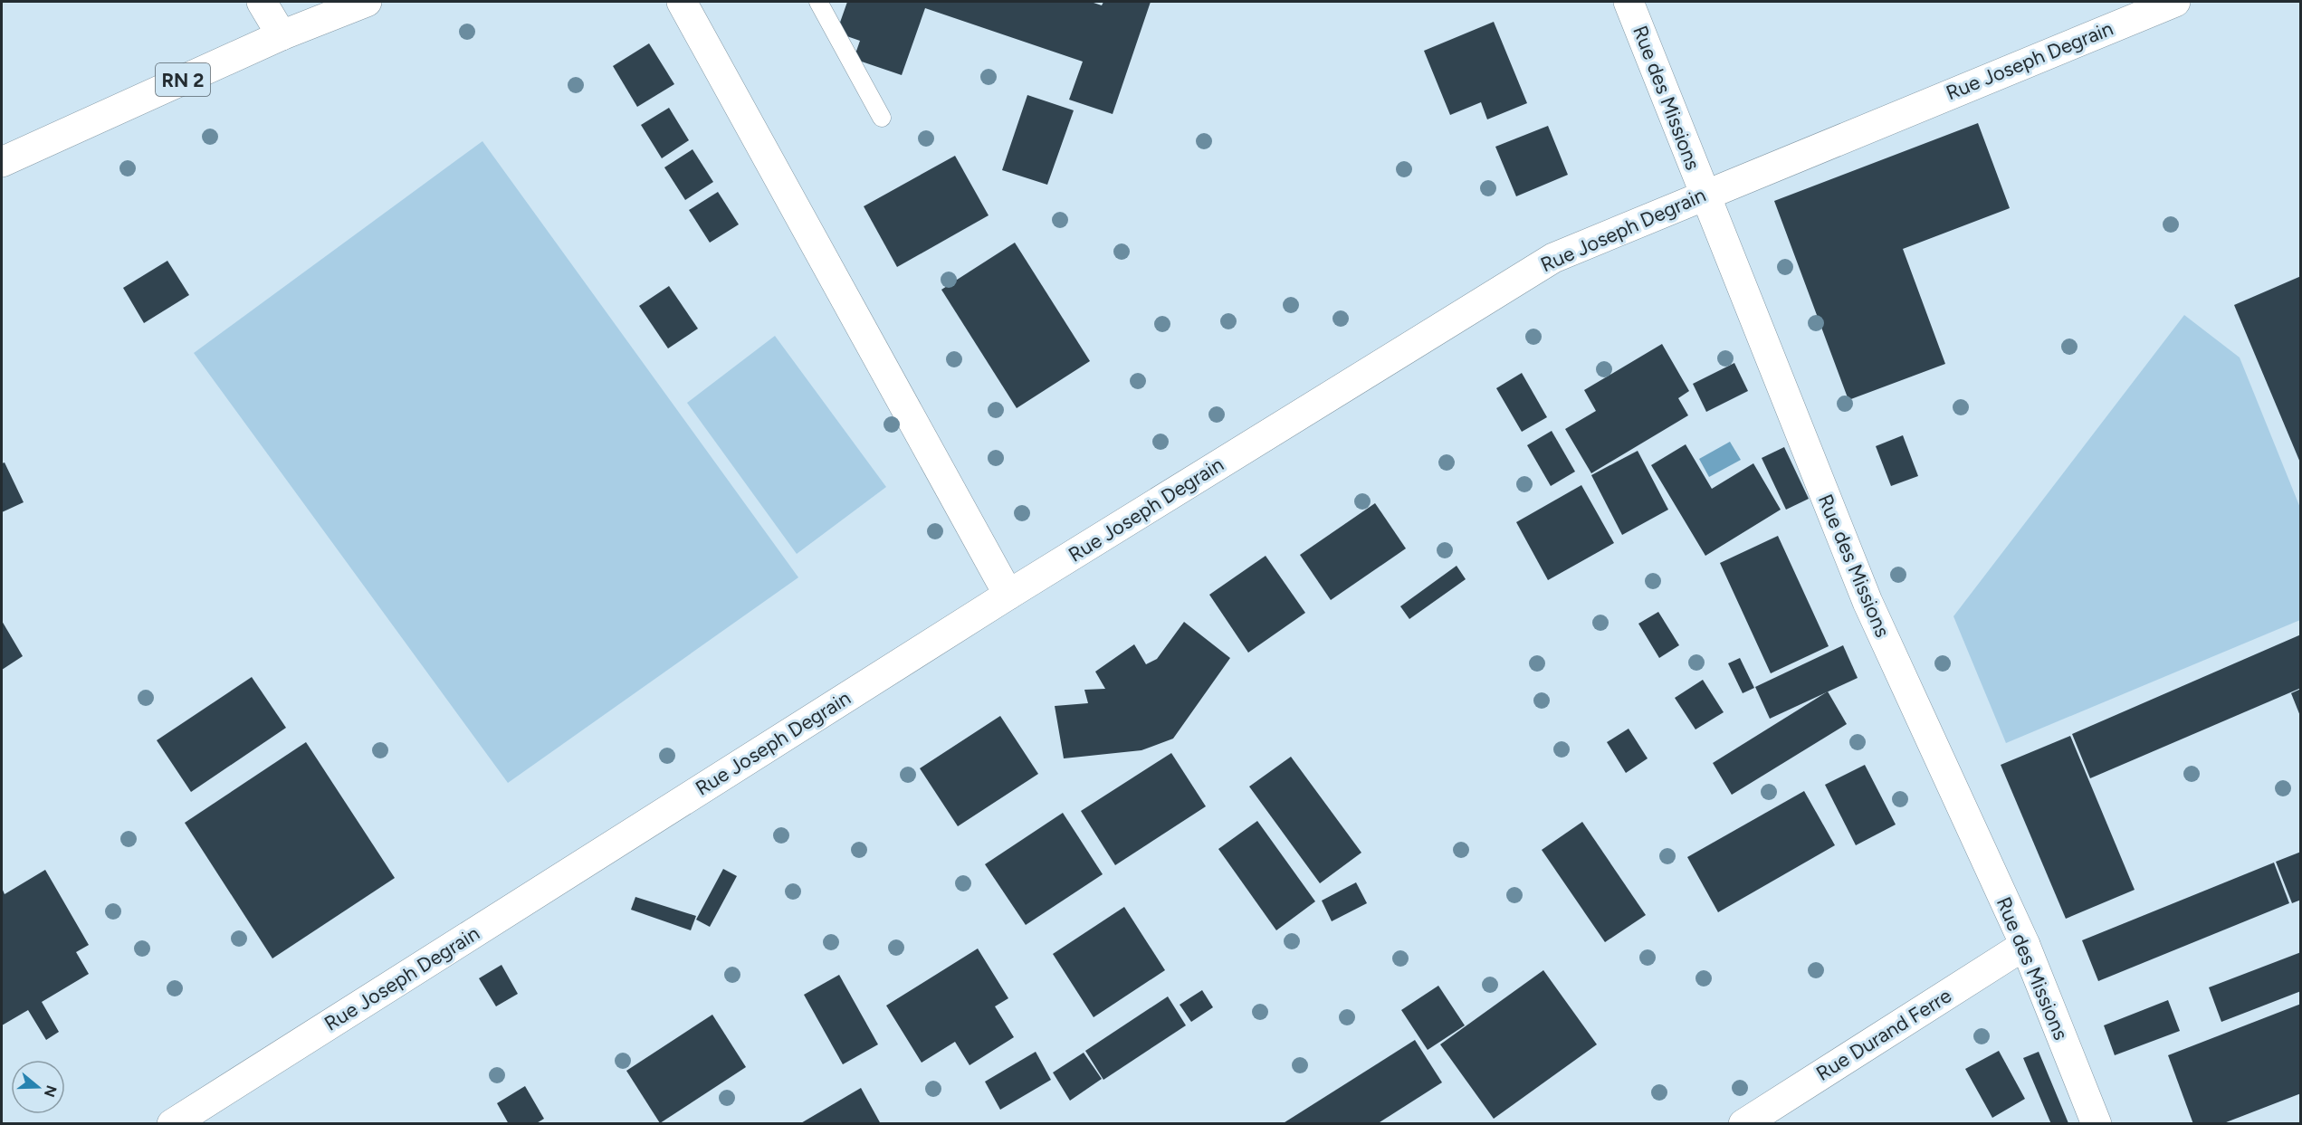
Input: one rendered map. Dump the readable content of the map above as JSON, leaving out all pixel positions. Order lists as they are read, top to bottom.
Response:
{
  "streets": {
    "street": [
      "Rue Joseph Degrain",
      "RN 2",
      "Rue des Missions",
      "Rue Durand Ferre"
    ]
  },
  "crossings": [
    ["Rue Joseph Degrain", "Rue des Missions"],
    ["Rue des Missions", "Rue Durand Ferre"]
  ],
  "north": "right"
}
